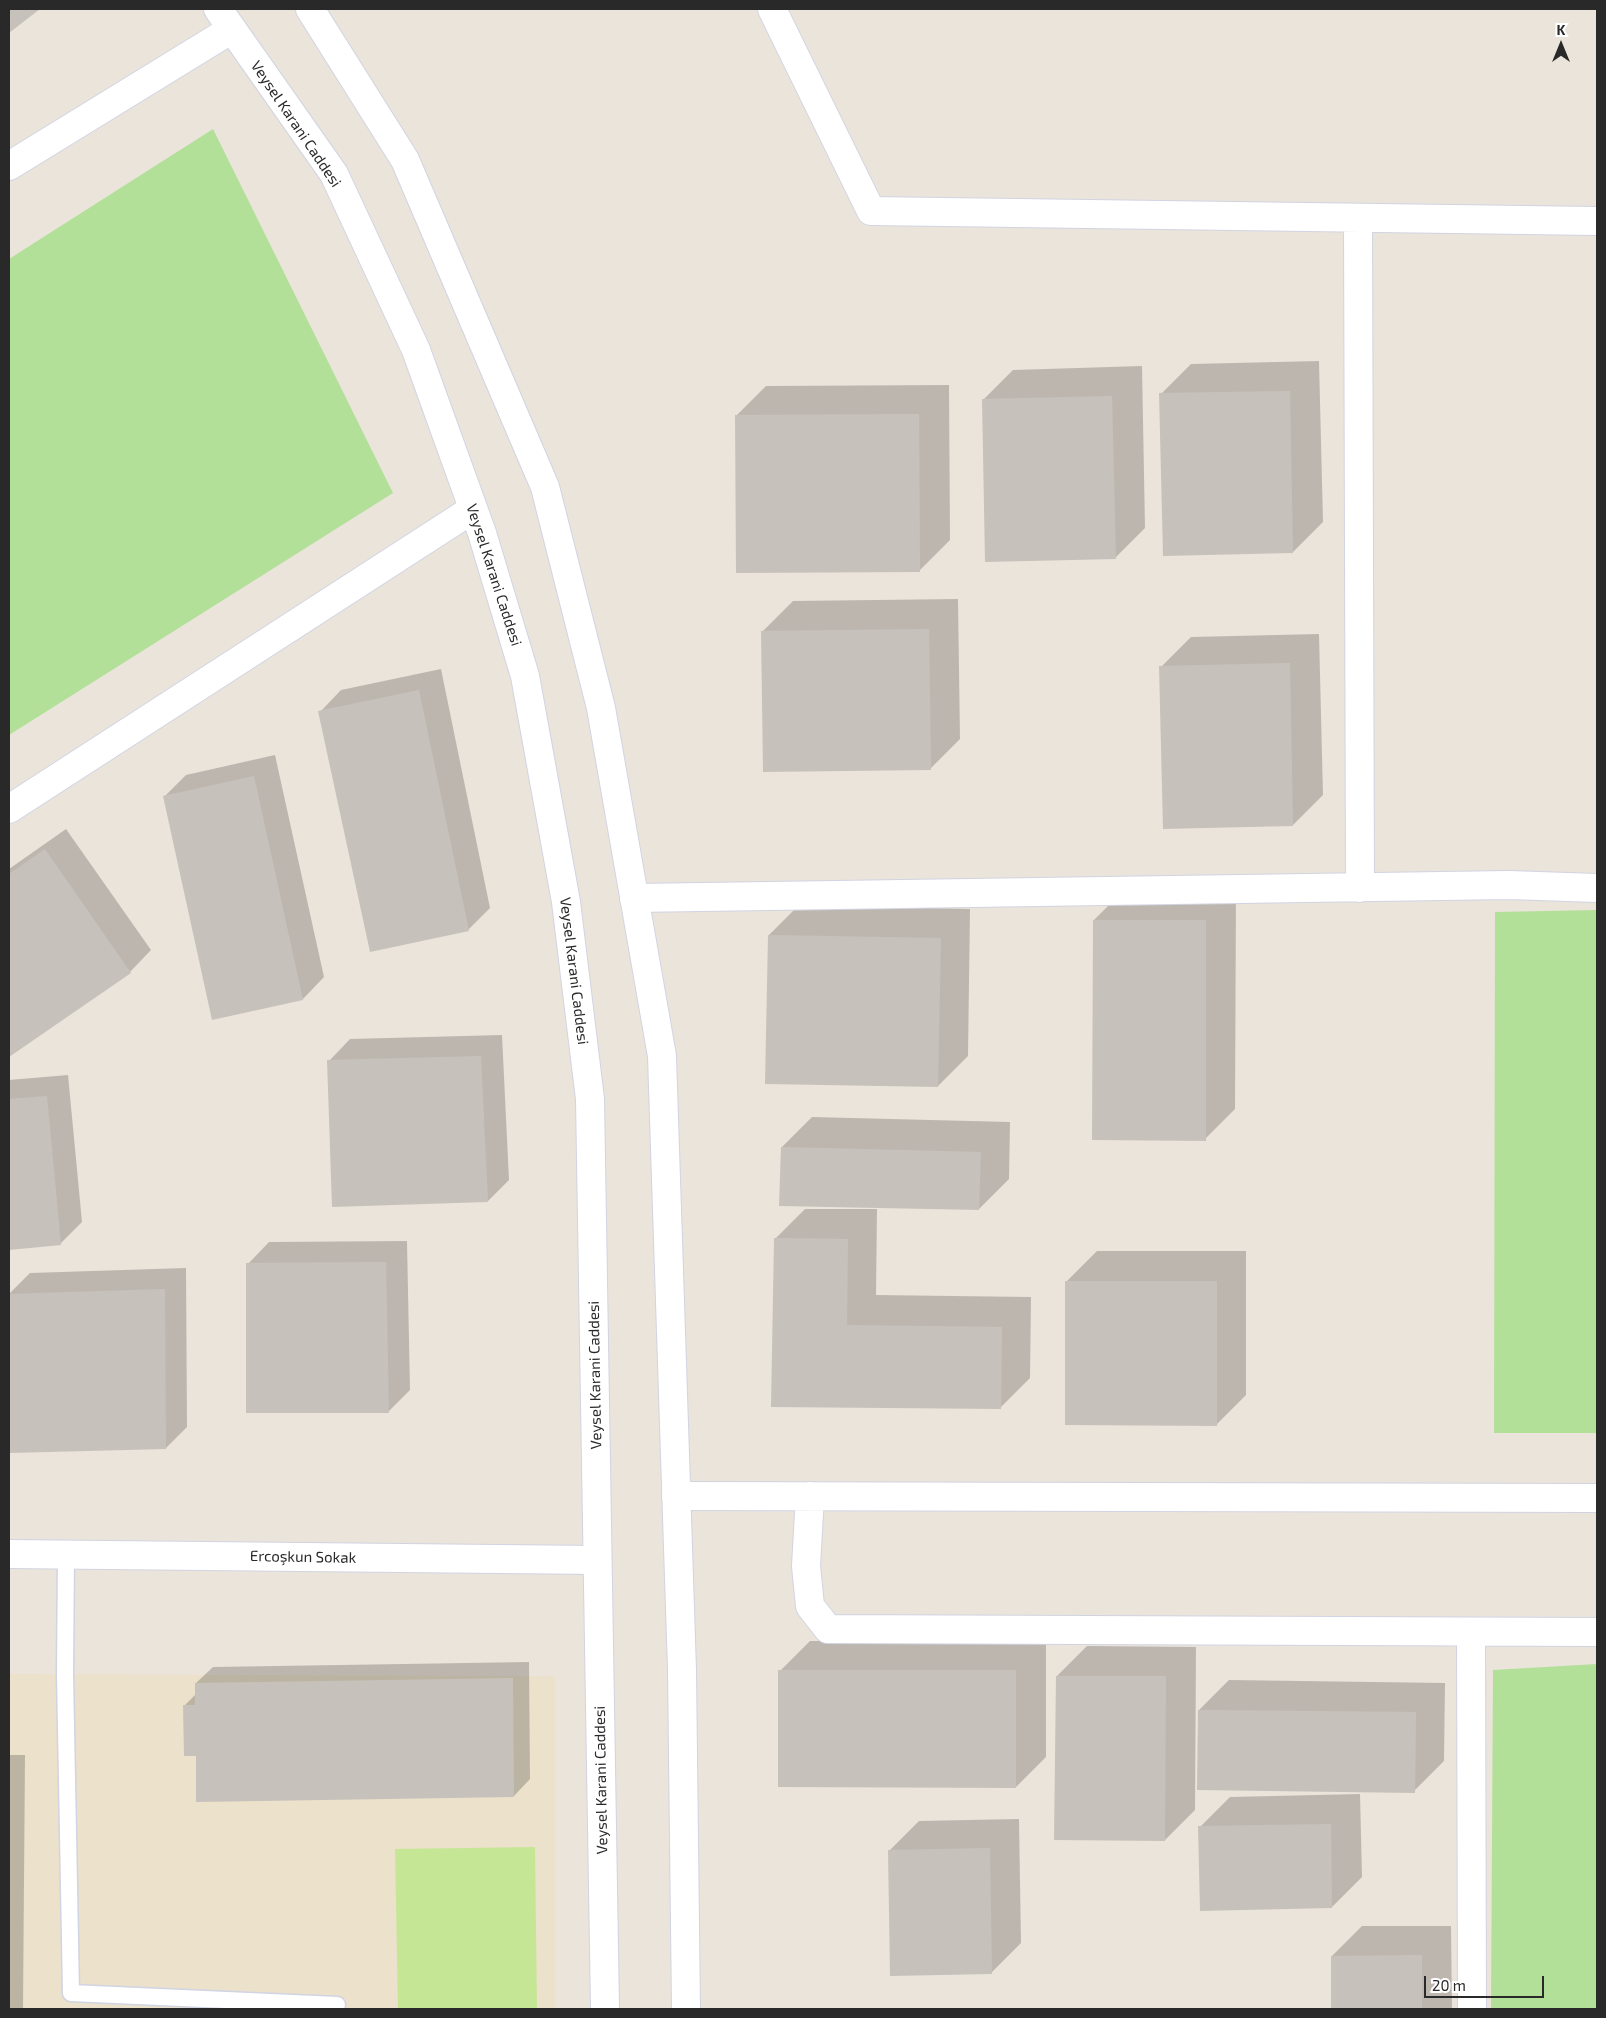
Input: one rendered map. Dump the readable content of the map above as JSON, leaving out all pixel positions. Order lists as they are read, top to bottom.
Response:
{
  "streets": {
    "street": ["Veysel Karani Caddesi", "Ercoşkun Sokak"]
  },
  "crossings": [
    ["Veysel Karani Caddesi", "Ercoşkun Sokak"]
  ],
  "scale_bar": "20 m",
  "north": "top"
}
